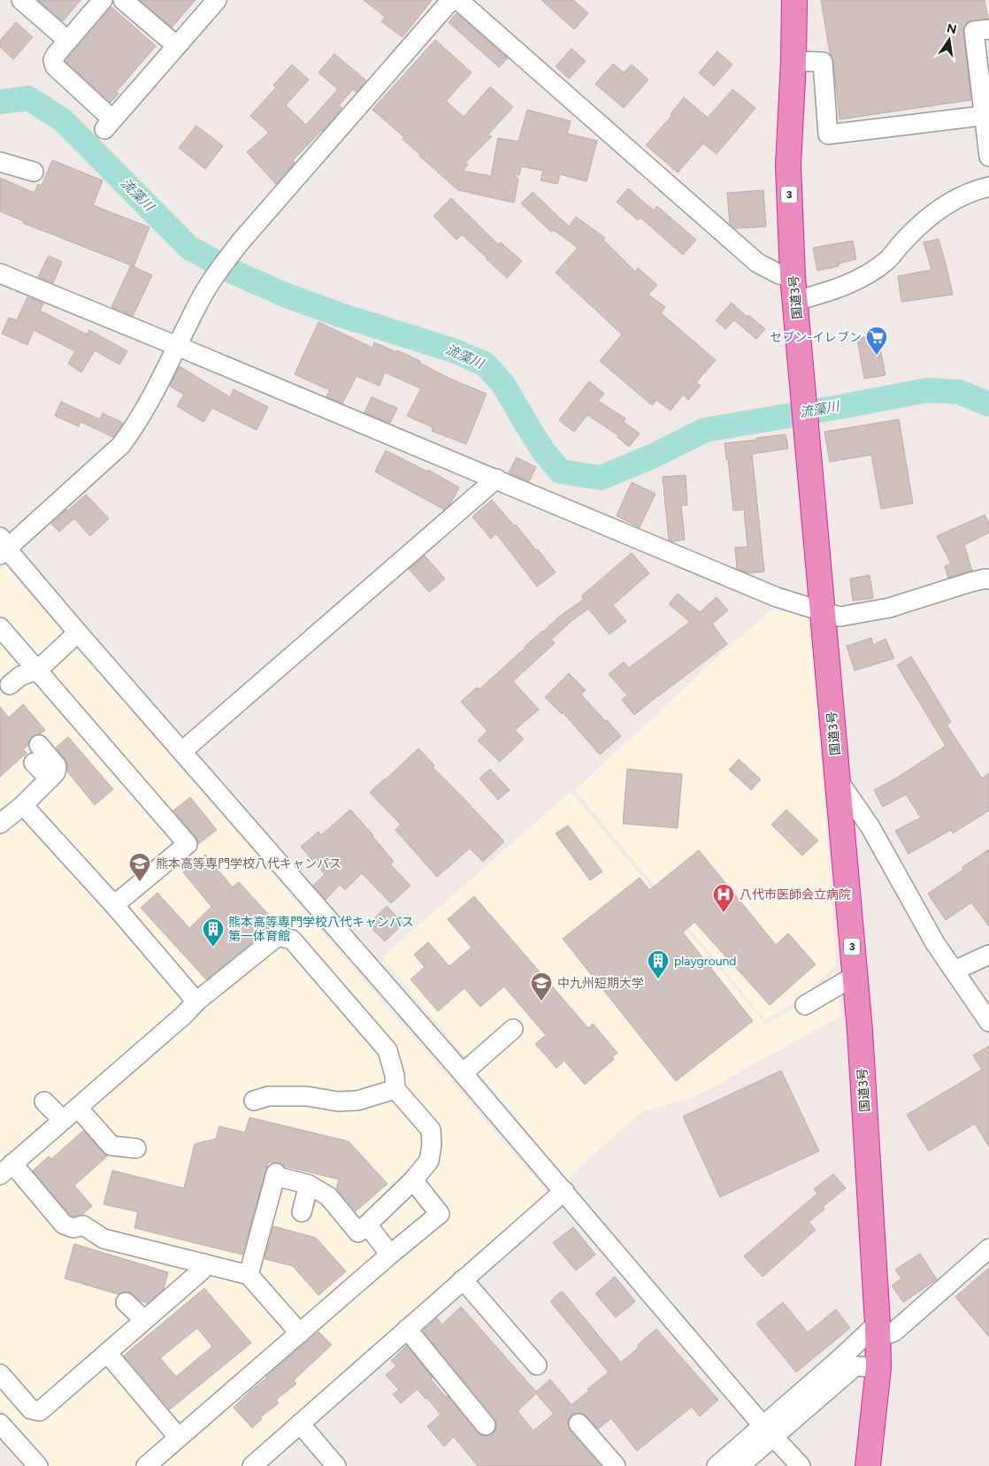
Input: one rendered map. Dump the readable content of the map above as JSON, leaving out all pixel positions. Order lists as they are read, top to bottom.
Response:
{
  "streets": {
    "highway": ["3", "国道3号"]
  },
  "water": ["流藻川"],
  "places": {
    "supermarket": ["セブン-イレブン"],
    "school or university": ["熊本高等専門学校八代キャンパス", "中九州短期大学"],
    "hospital": ["八代市医師会立病院"],
    "building": ["熊本高等専門学校八代キャンパス 第一体育館", "playground"]
  },
  "north": "top"
}
